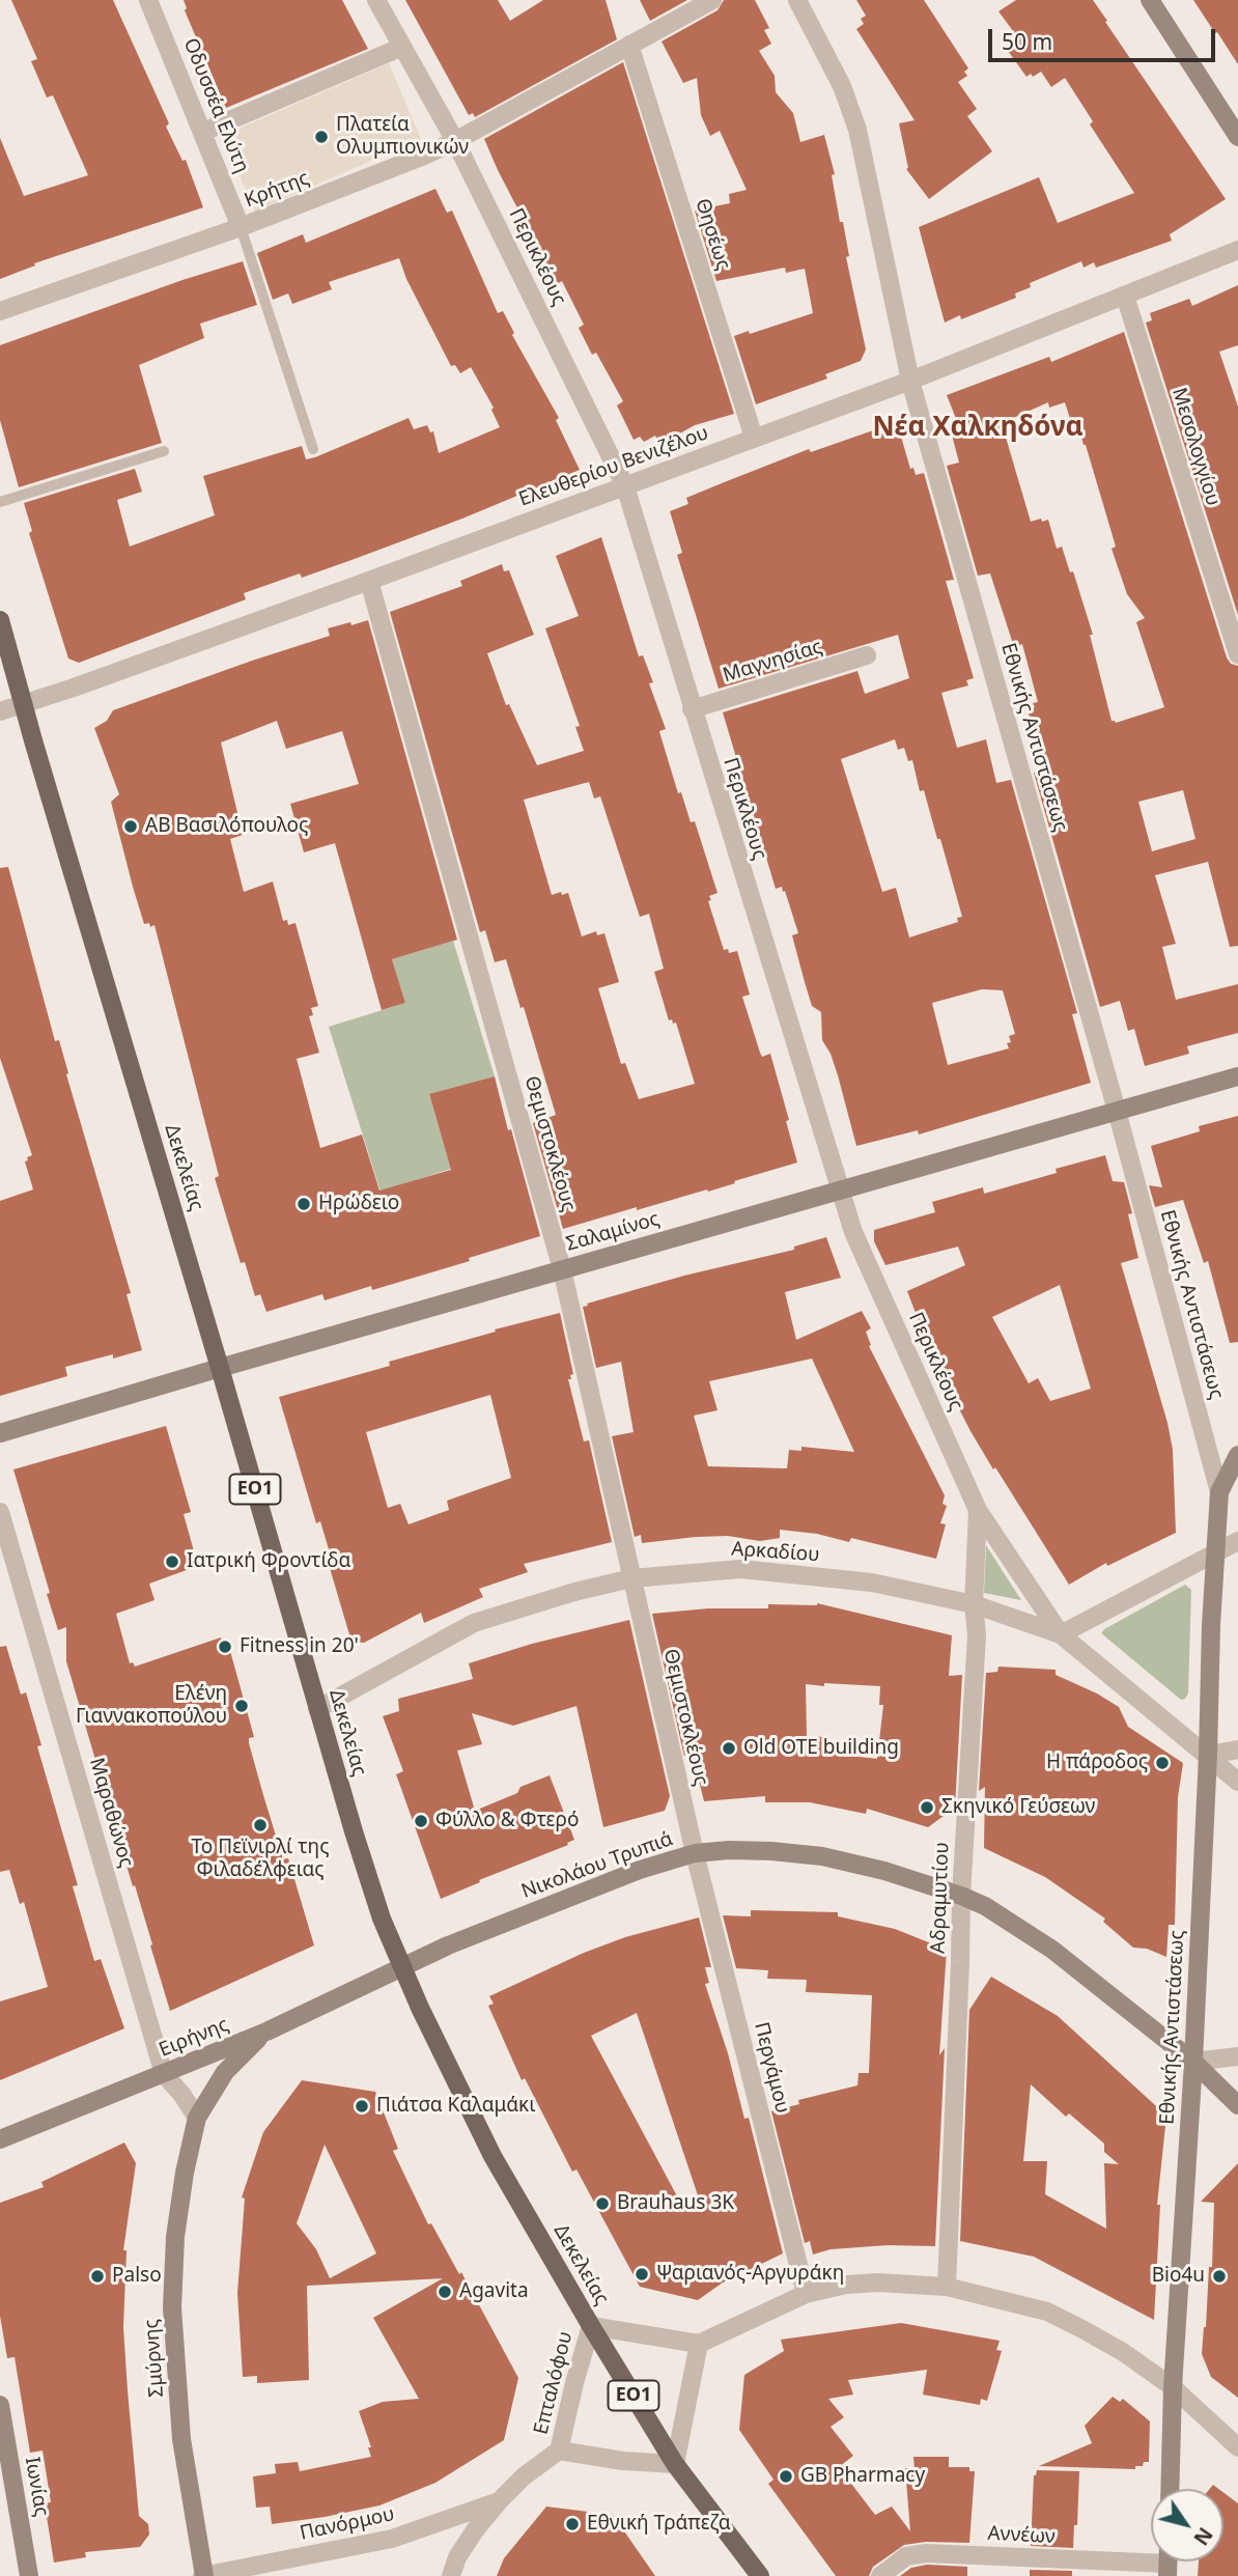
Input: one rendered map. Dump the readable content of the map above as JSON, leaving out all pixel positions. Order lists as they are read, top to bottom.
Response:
{
  "streets": {
    "main road": ["Δεκελείας", "ΕΟ1"],
    "street": [
      "Οδυσσέα Ελύτη",
      "Κρήτης",
      "Θησέως",
      "Περικλέους",
      "Μεσολογγίου",
      "Ελευθερίου Βενιζέλου",
      "Μαγνησίας",
      "Εθνικής Αντιστάσεως",
      "Θεμιστοκλέους",
      "Σαλαμίνος",
      "Αρκαδίου",
      "Μαραθώνος",
      "Νικολάου Τρυπιά",
      "Αδραμυτίου",
      "Ειρήνης",
      "Περγάμου",
      "Σμύρνης",
      "Επταλόφου",
      "Ιωνίας",
      "Πανόρμου",
      "Αννέων"
    ]
  },
  "crossings": [
    ["Οδυσσέα Ελύτη", "Κρήτης"],
    ["Κρήτης", "Θησέως"],
    ["Κρήτης", "Περικλέους"],
    ["Θησέως", "Ελευθερίου Βενιζέλου"],
    ["Περικλέους", "Ελευθερίου Βενιζέλου"],
    ["Περικλέους", "Μαγνησίας"],
    ["Περικλέους", "Σαλαμίνος"],
    ["Περικλέους", "Αρκαδίου"],
    ["Περικλέους", "Αδραμυτίου"],
    ["Μεσολογγίου", "Ελευθερίου Βενιζέλου"],
    ["Ελευθερίου Βενιζέλου", "Εθνικής Αντιστάσεως"],
    ["Ελευθερίου Βενιζέλου", "Θεμιστοκλέους"],
    ["Ελευθερίου Βενιζέλου", "Δεκελείας"],
    ["Εθνικής Αντιστάσεως", "Σαλαμίνος"],
    ["Εθνικής Αντιστάσεως", "Αρκαδίου"],
    ["Εθνικής Αντιστάσεως", "Νικολάου Τρυπιά"],
    ["Θεμιστοκλέους", "Σαλαμίνος"],
    ["Θεμιστοκλέους", "Αρκαδίου"],
    ["Θεμιστοκλέους", "Νικολάου Τρυπιά"],
    ["Θεμιστοκλέους", "Περγάμου"],
    ["Δεκελείας", "Σαλαμίνος"],
    ["Δεκελείας", "Αρκαδίου"],
    ["Δεκελείας", "Νικολάου Τρυπιά"],
    ["Δεκελείας", "Ειρήνης"],
    ["Δεκελείας", "Επταλόφου"],
    ["Αρκαδίου", "Αδραμυτίου"],
    ["Μαραθώνος", "Ειρήνης"],
    ["Μαραθώνος", "Σμύρνης"],
    ["Νικολάου Τρυπιά", "Αδραμυτίου"],
    ["Νικολάου Τρυπιά", "Ειρήνης"],
    ["Νικολάου Τρυπιά", "Περγάμου"],
    ["Ειρήνης", "Σμύρνης"],
    ["Σμύρνης", "Πανόρμου"],
    ["Επταλόφου", "Πανόρμου"]
  ],
  "districts": ["Νέα Χαλκηδόνα"],
  "places": [
    "Πλατεία Ολυμπιονικών",
    "ΑΒ Βασιλόπουλος",
    "Ηρώδειο",
    "Ιατρική Φροντίδα",
    "Fitness in 20'",
    "Ελένη Γιαννακοπούλου",
    "Old OTE building",
    "Η πάροδος",
    "Σκηνικό Γεύσεων",
    "Φύλλο & Φτερό",
    "Το Πεϊνιρλί της Φιλαδέλφειας",
    "Πιάτσα Καλαμάκι",
    "Brauhaus 3K",
    "Ψαριανός-Αργυράκη",
    "Palso",
    "Bio4u",
    "Agavita",
    "GB Pharmacy",
    "Εθνική Τράπεζα"
  ],
  "scale_bar": "50 m",
  "north": "bottom right"
}
